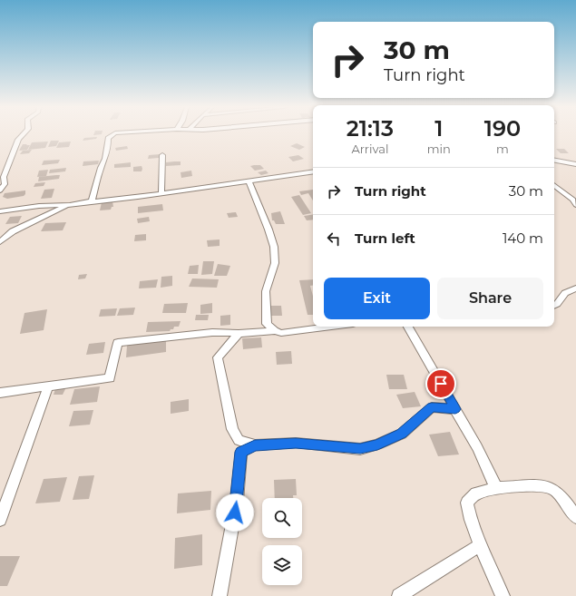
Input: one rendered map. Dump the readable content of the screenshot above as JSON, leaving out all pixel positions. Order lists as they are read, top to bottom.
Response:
{
  "page": {
    "turn": ["30 m", "Turn right"],
    "eta": [
      "21:13",
      "Arrival",
      "1",
      "min",
      "190",
      "m"
    ],
    "list": [
      {
        "name": "Turn right",
        "value": "30 m"
      },
      {
        "name": "Turn left",
        "value": "140 m"
      }
    ],
    "buttons": ["Exit", "Share"]
  }
}
